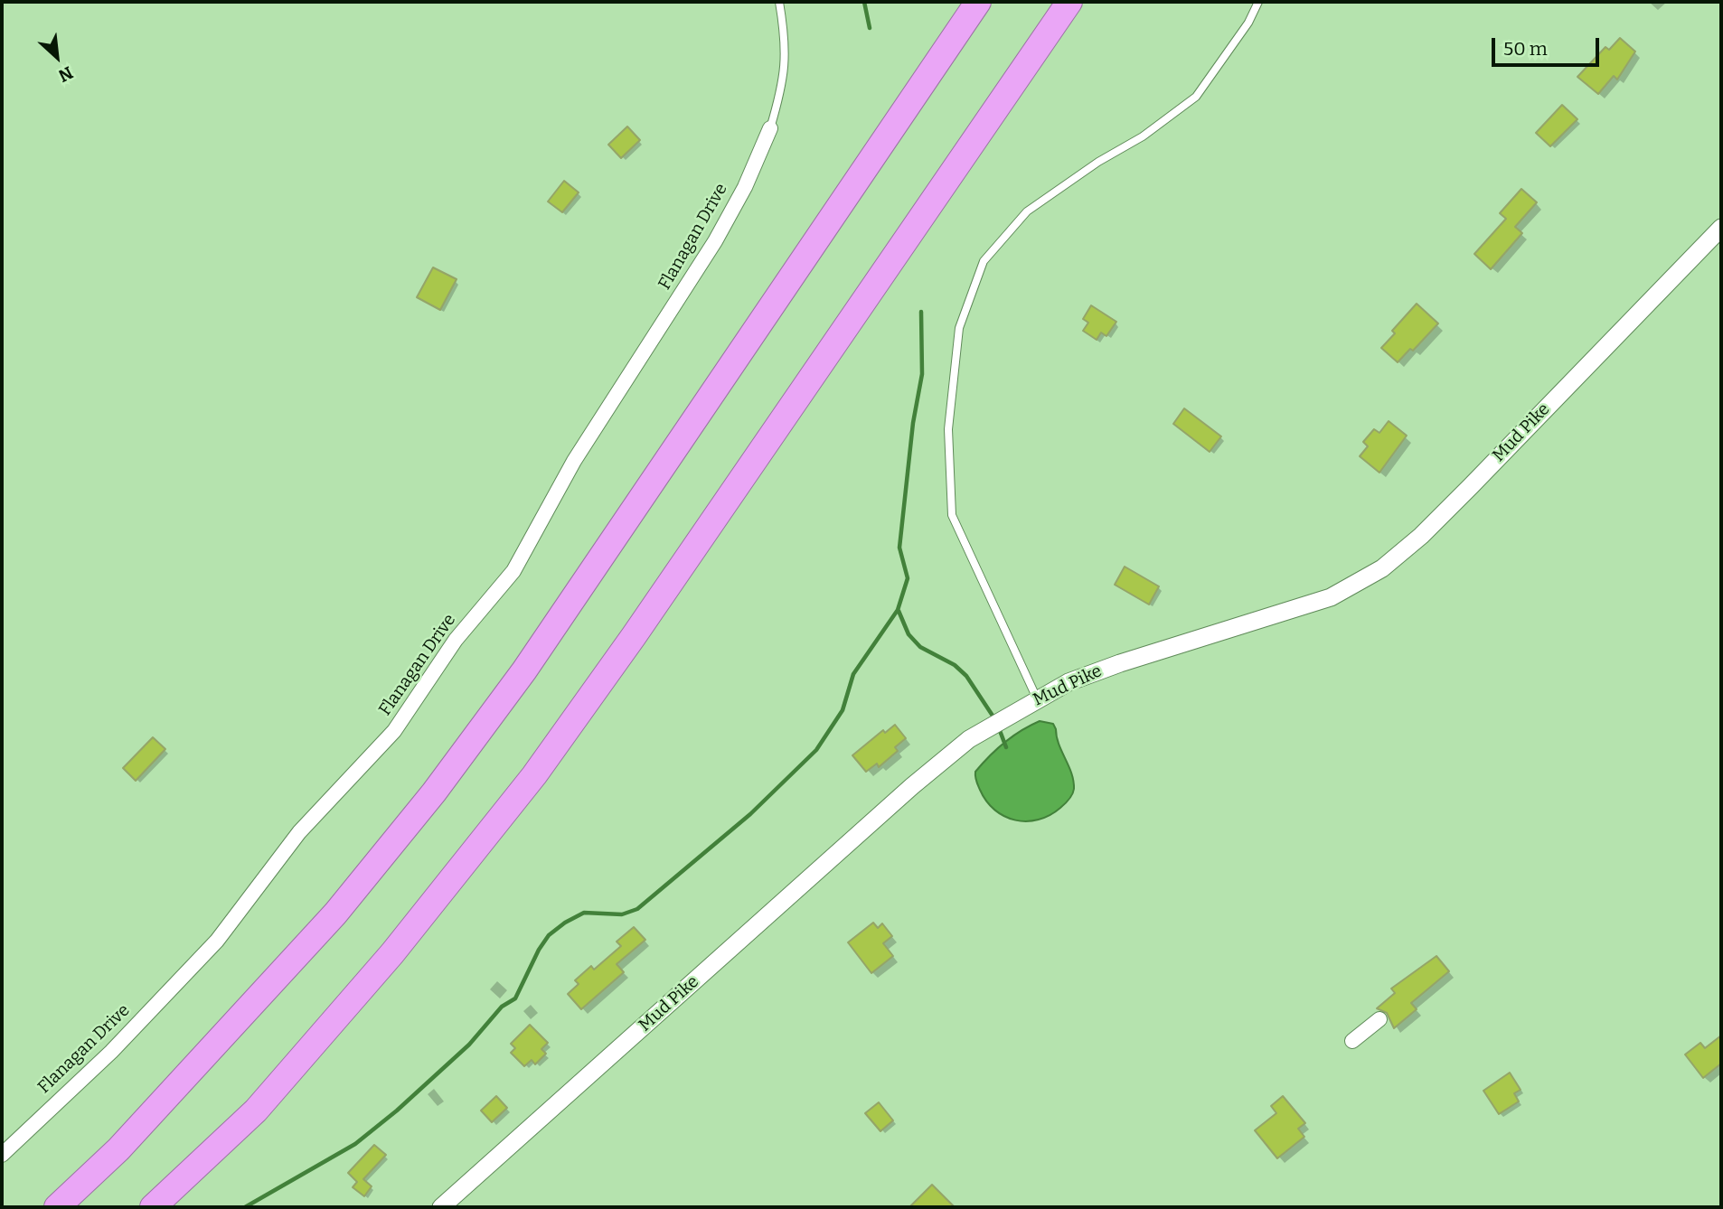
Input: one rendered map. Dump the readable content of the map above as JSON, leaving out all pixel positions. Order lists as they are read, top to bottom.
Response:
{
  "streets": {
    "street": ["Flanagan Drive", "Mud Pike"]
  },
  "scale_bar": "50 m",
  "north": "bottom right"
}
